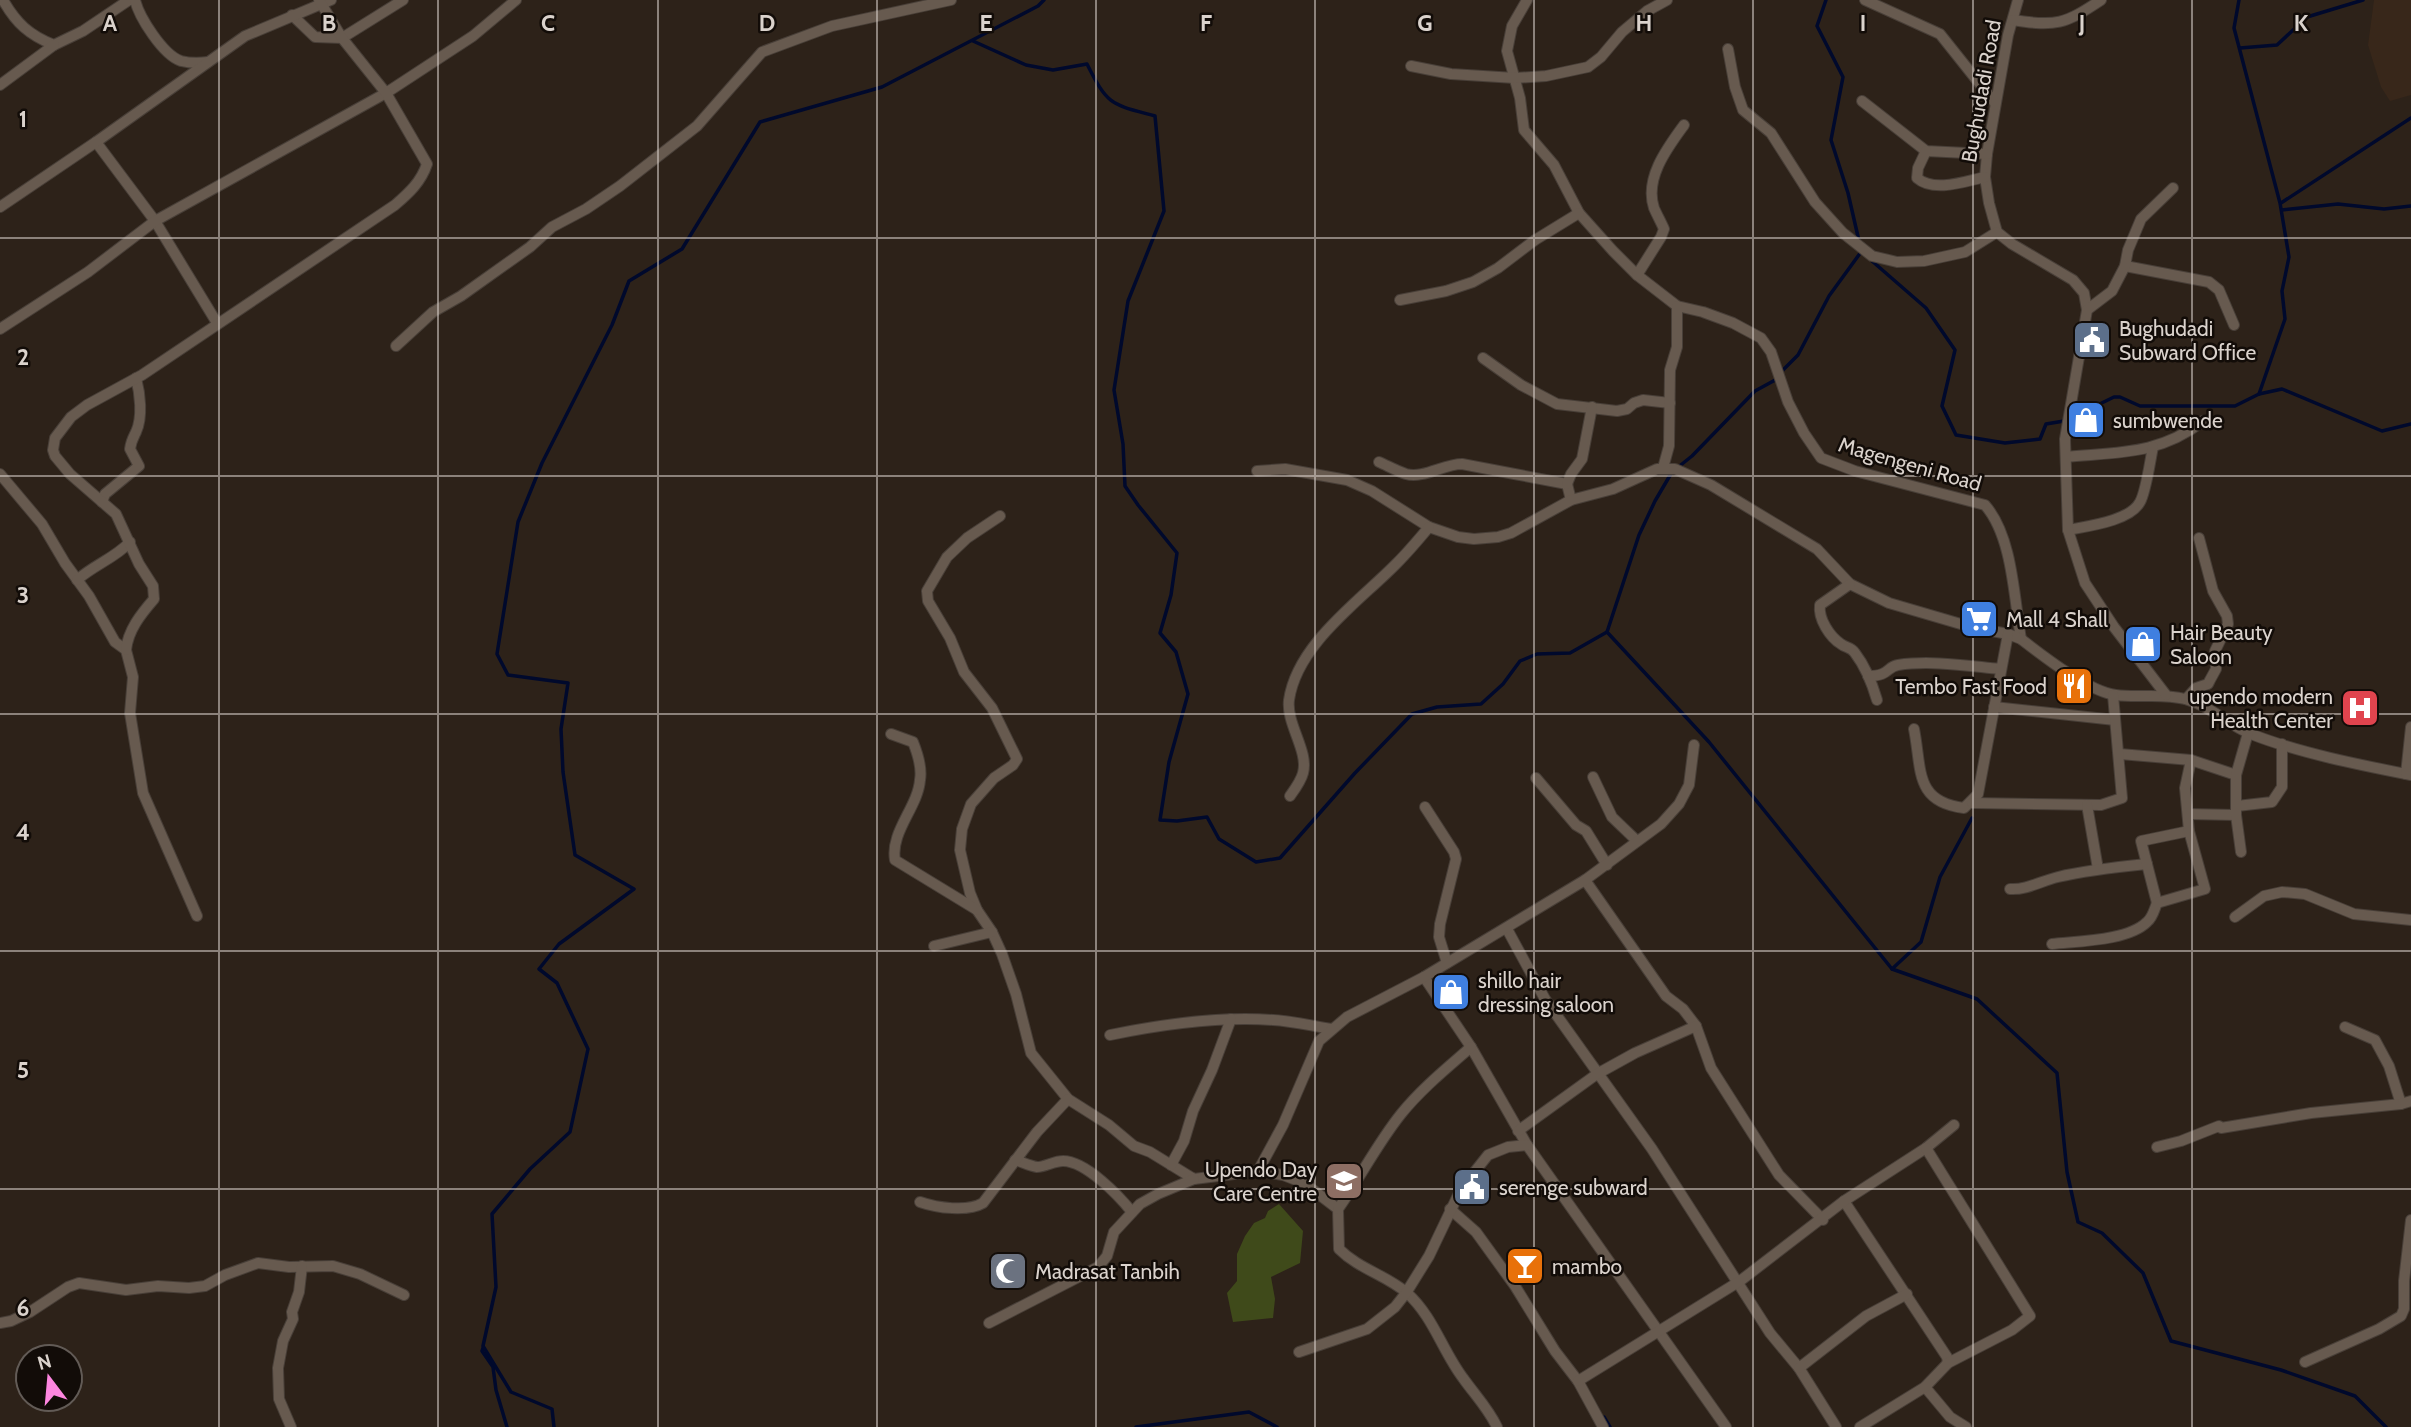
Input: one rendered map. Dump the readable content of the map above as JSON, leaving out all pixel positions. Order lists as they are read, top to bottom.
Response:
{
  "streets": {
    "street": ["Bughudadi Road", "Magengeni Road"]
  },
  "places": {
    "public building": ["Bughudadi Subward Office", "serenge subward"],
    "shop": ["sumbwende", "Hair Beauty Saloon", "shillo hair dressing saloon"],
    "supermarket": ["Mall 4 Shall"],
    "restaurant": ["Tembo Fast Food"],
    "hospital": ["upendo modern Health Center"],
    "school or university": ["Upendo Day Care Centre"],
    "bar": ["mambo"],
    "mosque": ["Madrasat Tanbih"]
  },
  "north": "top",
  "grid": {
    "columns": [
      "A",
      "B",
      "C",
      "D",
      "E",
      "F",
      "G",
      "H",
      "I",
      "J",
      "K"
    ],
    "rows": [
      "1",
      "2",
      "3",
      "4",
      "5",
      "6"
    ]
  }
}
